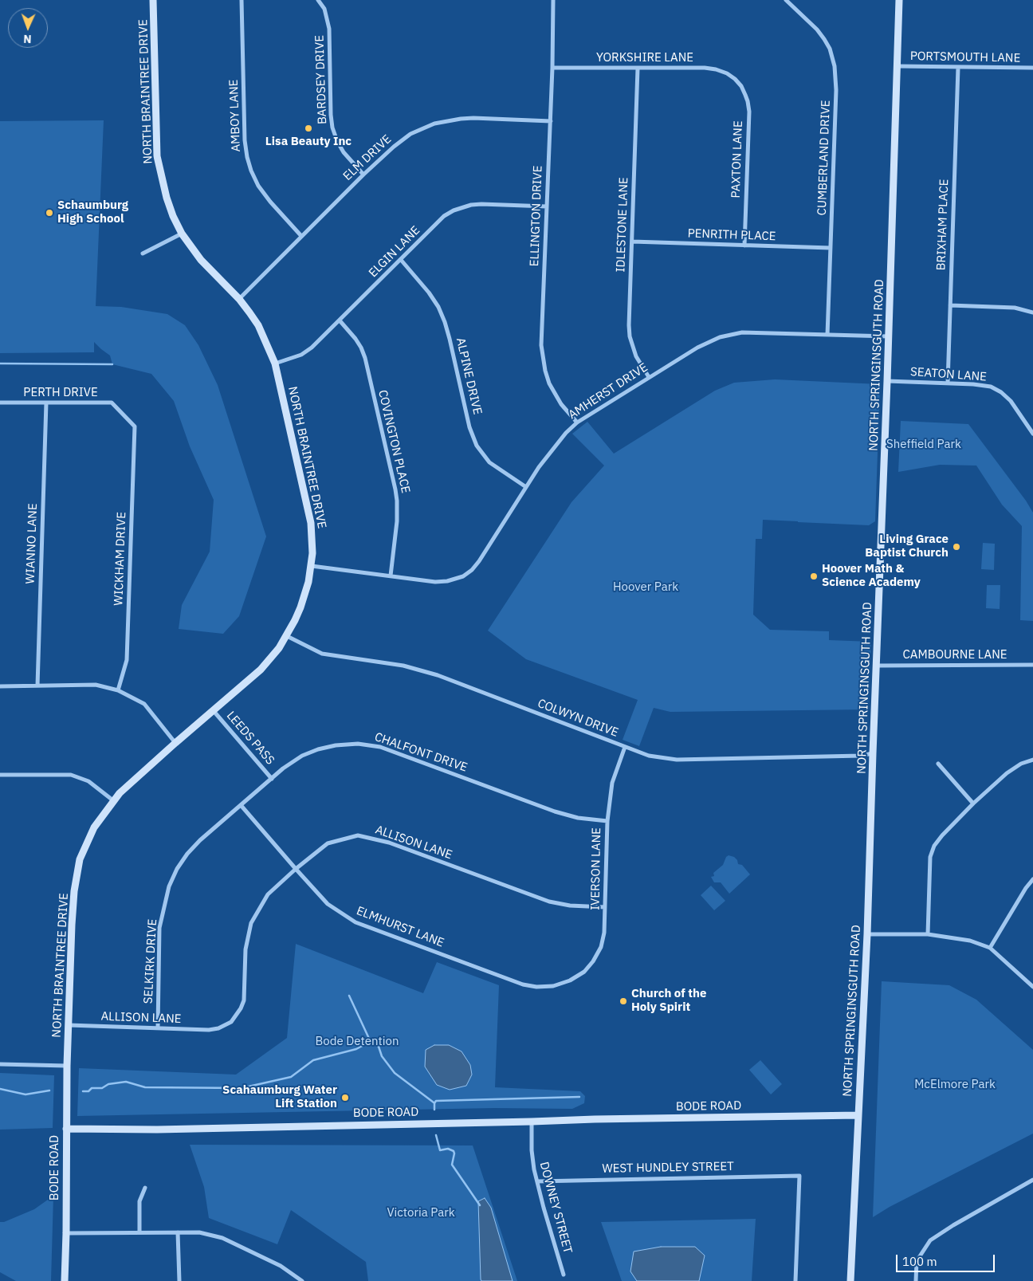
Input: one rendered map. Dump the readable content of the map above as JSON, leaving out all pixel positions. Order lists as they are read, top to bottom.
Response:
{
  "streets": {
    "street": [
      "PORTSMOUTH LANE",
      "YORKSHIRE LANE",
      "BARDSEY DRIVE",
      "NORTH BRAINTREE DRIVE",
      "AMBOY LANE",
      "ELM DRIVE",
      "CUMBERLAND DRIVE",
      "PAXTON LANE",
      "ELLINGTON DRIVE",
      "IDLESTONE LANE",
      "BRIXHAM PLACE",
      "PENRITH PLACE",
      "ELGIN LANE",
      "NORTH SPRINGINSGUTH ROAD",
      "SEATON LANE",
      "ALPINE DRIVE",
      "AMHERST DRIVE",
      "PERTH DRIVE",
      "COVINGTON PLACE",
      "WIANNO LANE",
      "WICKHAM DRIVE",
      "CAMBOURNE LANE",
      "COLWYN DRIVE",
      "LEEDS PASS",
      "CHALFONT DRIVE",
      "ALLISON LANE",
      "IVERSON LANE",
      "ELMHURST LANE",
      "SELKIRK DRIVE",
      "BODE ROAD",
      "WEST HUNDLEY STREET",
      "DOWNEY STREET"
    ]
  },
  "crossings": [
    ["PORTSMOUTH LANE", "BRIXHAM PLACE"],
    ["PORTSMOUTH LANE", "NORTH SPRINGINSGUTH ROAD"],
    ["YORKSHIRE LANE", "PAXTON LANE"],
    ["YORKSHIRE LANE", "ELLINGTON DRIVE"],
    ["YORKSHIRE LANE", "IDLESTONE LANE"],
    ["BARDSEY DRIVE", "ELM DRIVE"],
    ["NORTH BRAINTREE DRIVE", "ELM DRIVE"],
    ["NORTH BRAINTREE DRIVE", "ELGIN LANE"],
    ["NORTH BRAINTREE DRIVE", "AMHERST DRIVE"],
    ["NORTH BRAINTREE DRIVE", "COLWYN DRIVE"],
    ["NORTH BRAINTREE DRIVE", "LEEDS PASS"],
    ["NORTH BRAINTREE DRIVE", "ALLISON LANE"],
    ["NORTH BRAINTREE DRIVE", "BODE ROAD"],
    ["AMBOY LANE", "ELM DRIVE"],
    ["ELM DRIVE", "ELLINGTON DRIVE"],
    ["CUMBERLAND DRIVE", "PENRITH PLACE"],
    ["CUMBERLAND DRIVE", "AMHERST DRIVE"],
    ["PAXTON LANE", "PENRITH PLACE"],
    ["ELLINGTON DRIVE", "ELGIN LANE"],
    ["ELLINGTON DRIVE", "AMHERST DRIVE"],
    ["IDLESTONE LANE", "PENRITH PLACE"],
    ["IDLESTONE LANE", "AMHERST DRIVE"],
    ["BRIXHAM PLACE", "SEATON LANE"],
    ["ELGIN LANE", "ALPINE DRIVE"],
    ["ELGIN LANE", "COVINGTON PLACE"],
    ["NORTH SPRINGINSGUTH ROAD", "SEATON LANE"],
    ["NORTH SPRINGINSGUTH ROAD", "AMHERST DRIVE"],
    ["NORTH SPRINGINSGUTH ROAD", "CAMBOURNE LANE"],
    ["NORTH SPRINGINSGUTH ROAD", "COLWYN DRIVE"],
    ["NORTH SPRINGINSGUTH ROAD", "BODE ROAD"],
    ["ALPINE DRIVE", "AMHERST DRIVE"],
    ["AMHERST DRIVE", "COVINGTON PLACE"],
    ["PERTH DRIVE", "WIANNO LANE"],
    ["PERTH DRIVE", "WICKHAM DRIVE"],
    ["COLWYN DRIVE", "IVERSON LANE"],
    ["LEEDS PASS", "CHALFONT DRIVE"],
    ["CHALFONT DRIVE", "IVERSON LANE"],
    ["CHALFONT DRIVE", "ELMHURST LANE"],
    ["CHALFONT DRIVE", "SELKIRK DRIVE"],
    ["ALLISON LANE", "IVERSON LANE"],
    ["ALLISON LANE", "ELMHURST LANE"],
    ["ALLISON LANE", "SELKIRK DRIVE"],
    ["IVERSON LANE", "ELMHURST LANE"],
    ["ELMHURST LANE", "SELKIRK DRIVE"],
    ["BODE ROAD", "DOWNEY STREET"],
    ["WEST HUNDLEY STREET", "DOWNEY STREET"]
  ],
  "parks": [
    "Sheffield Park",
    "Hoover Park",
    "Bode Detention",
    "McElmore Park",
    "Victoria Park"
  ],
  "places": [
    "Lisa Beauty Inc",
    "Schaumburg High School",
    "Living Grace Baptist Church",
    "Hoover Math & Science Academy",
    "Church of the Holy Spirit",
    "Scahaumburg Water Lift Station"
  ],
  "scale_bar": "100 m",
  "north": "bottom"
}
